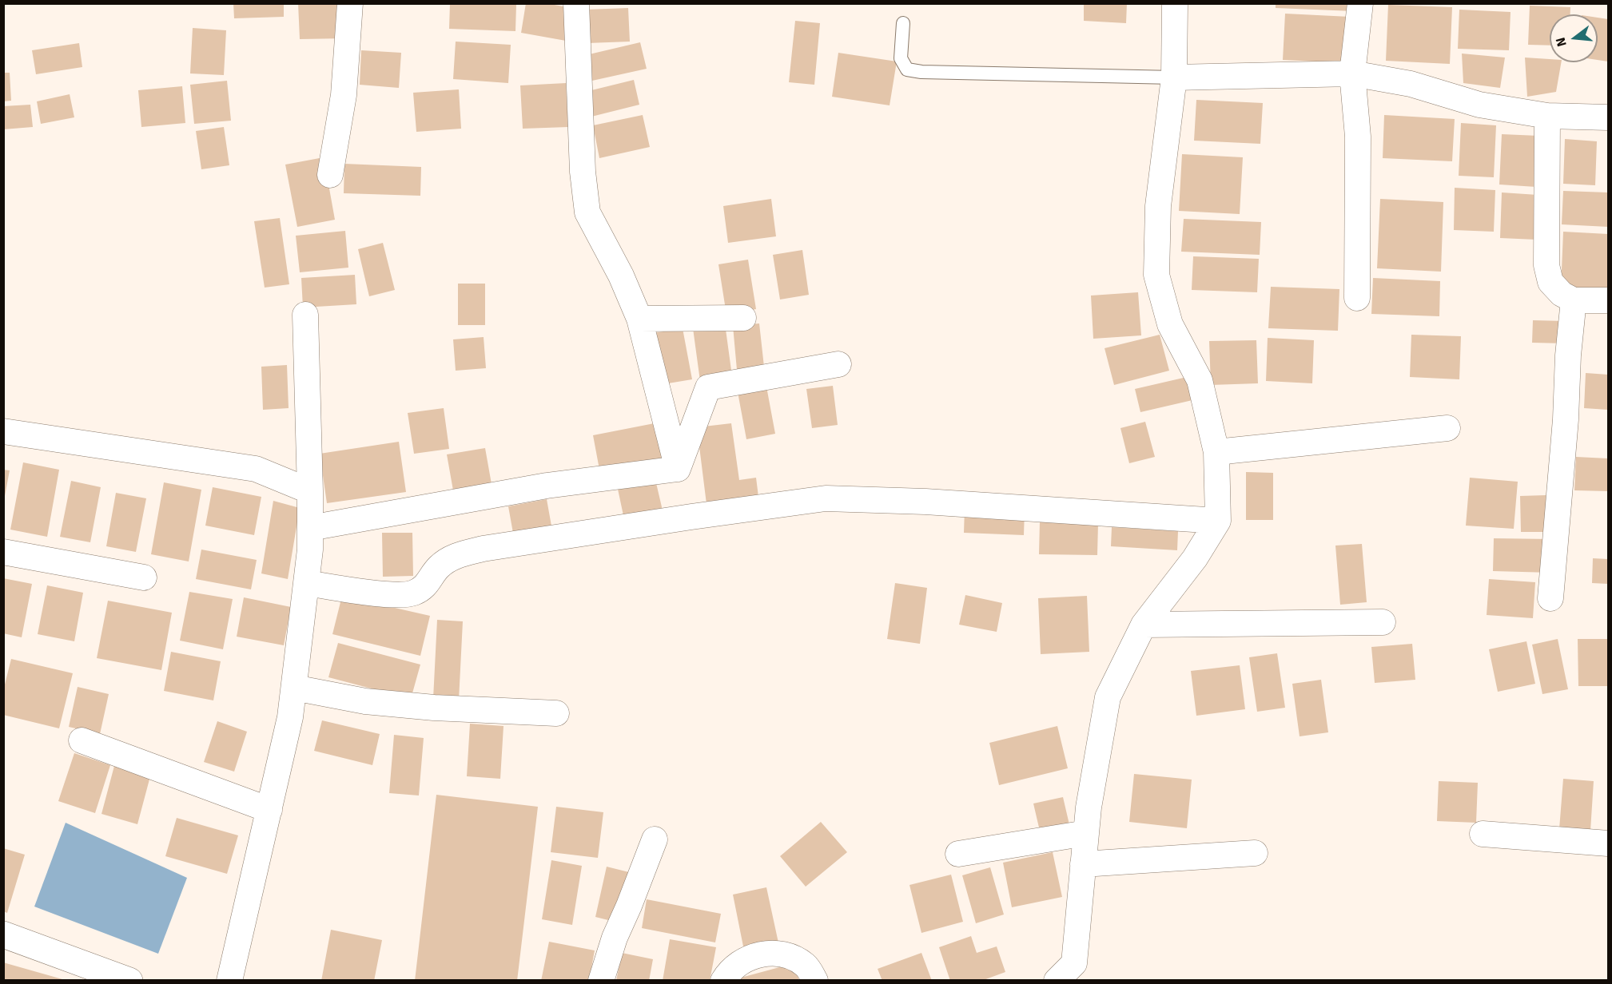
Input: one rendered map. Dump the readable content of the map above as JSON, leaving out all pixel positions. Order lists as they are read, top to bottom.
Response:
{
  "north": "left"
}
